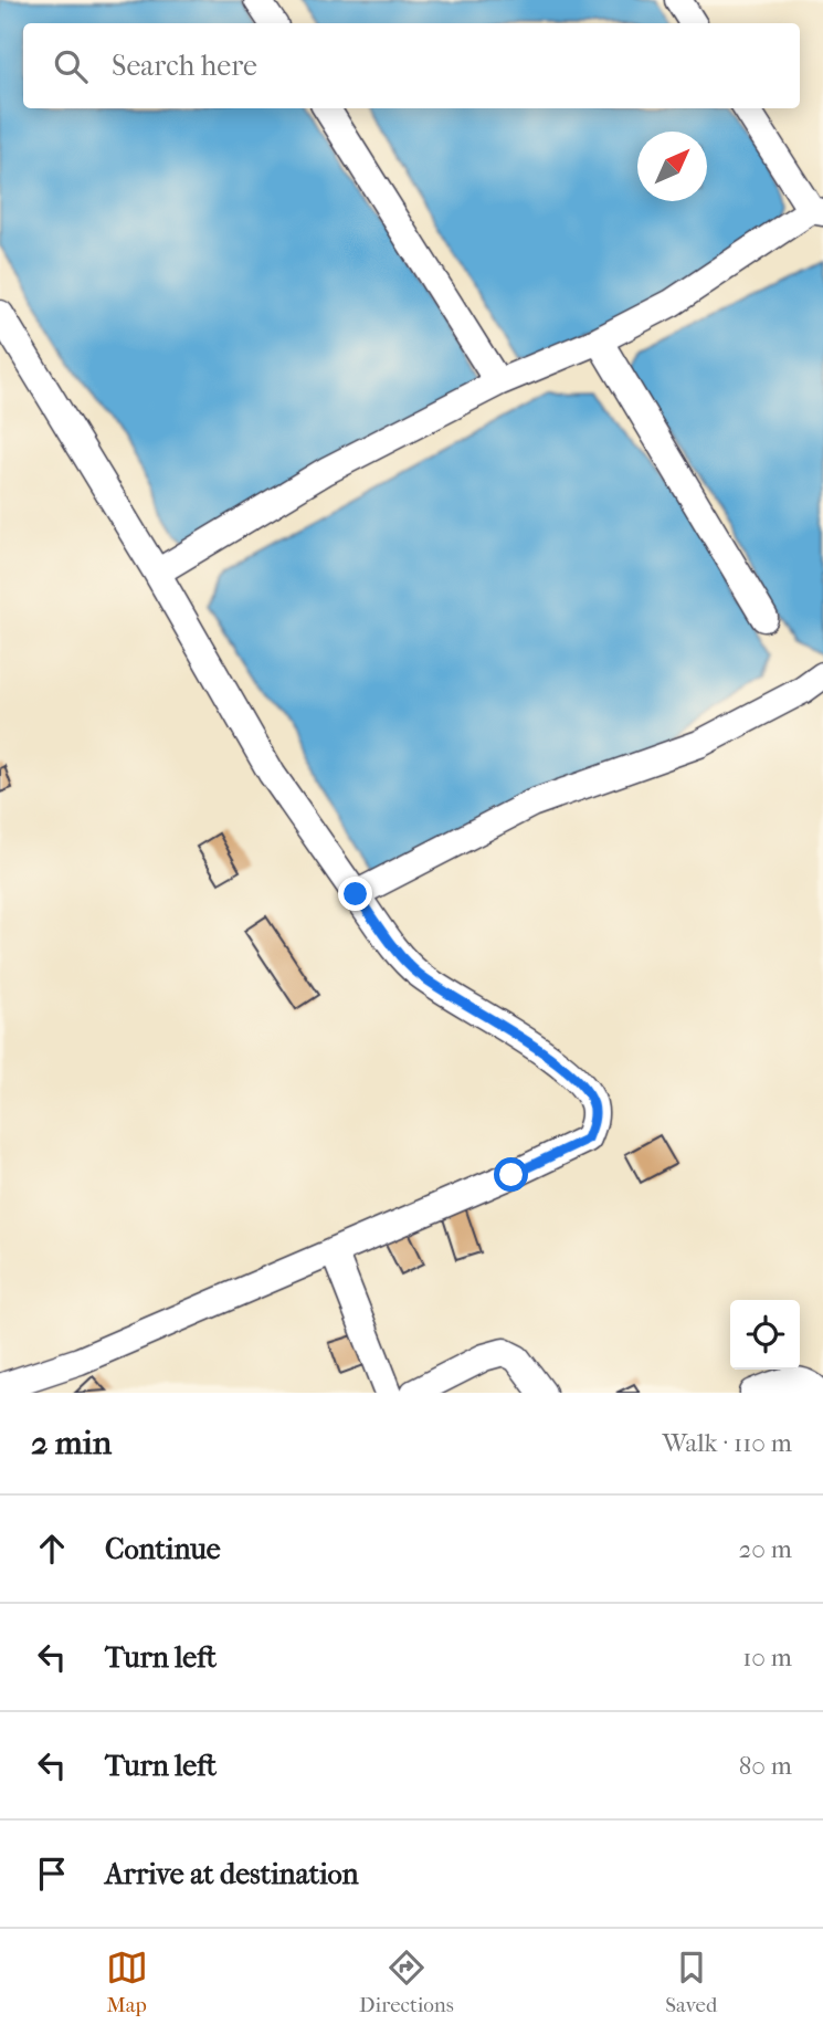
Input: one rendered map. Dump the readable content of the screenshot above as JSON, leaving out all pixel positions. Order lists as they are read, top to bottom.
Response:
{
  "north": "top right",
  "page": {
    "search": "Search here",
    "heading": ["2 min", "Walk · 110 m"],
    "list": [
      ["Continue", "20 m"],
      ["Turn left", "10 m"],
      ["Turn left", "80 m"],
      "Arrive at destination"
    ],
    "nav": ["Map", "Directions", "Saved"]
  }
}
